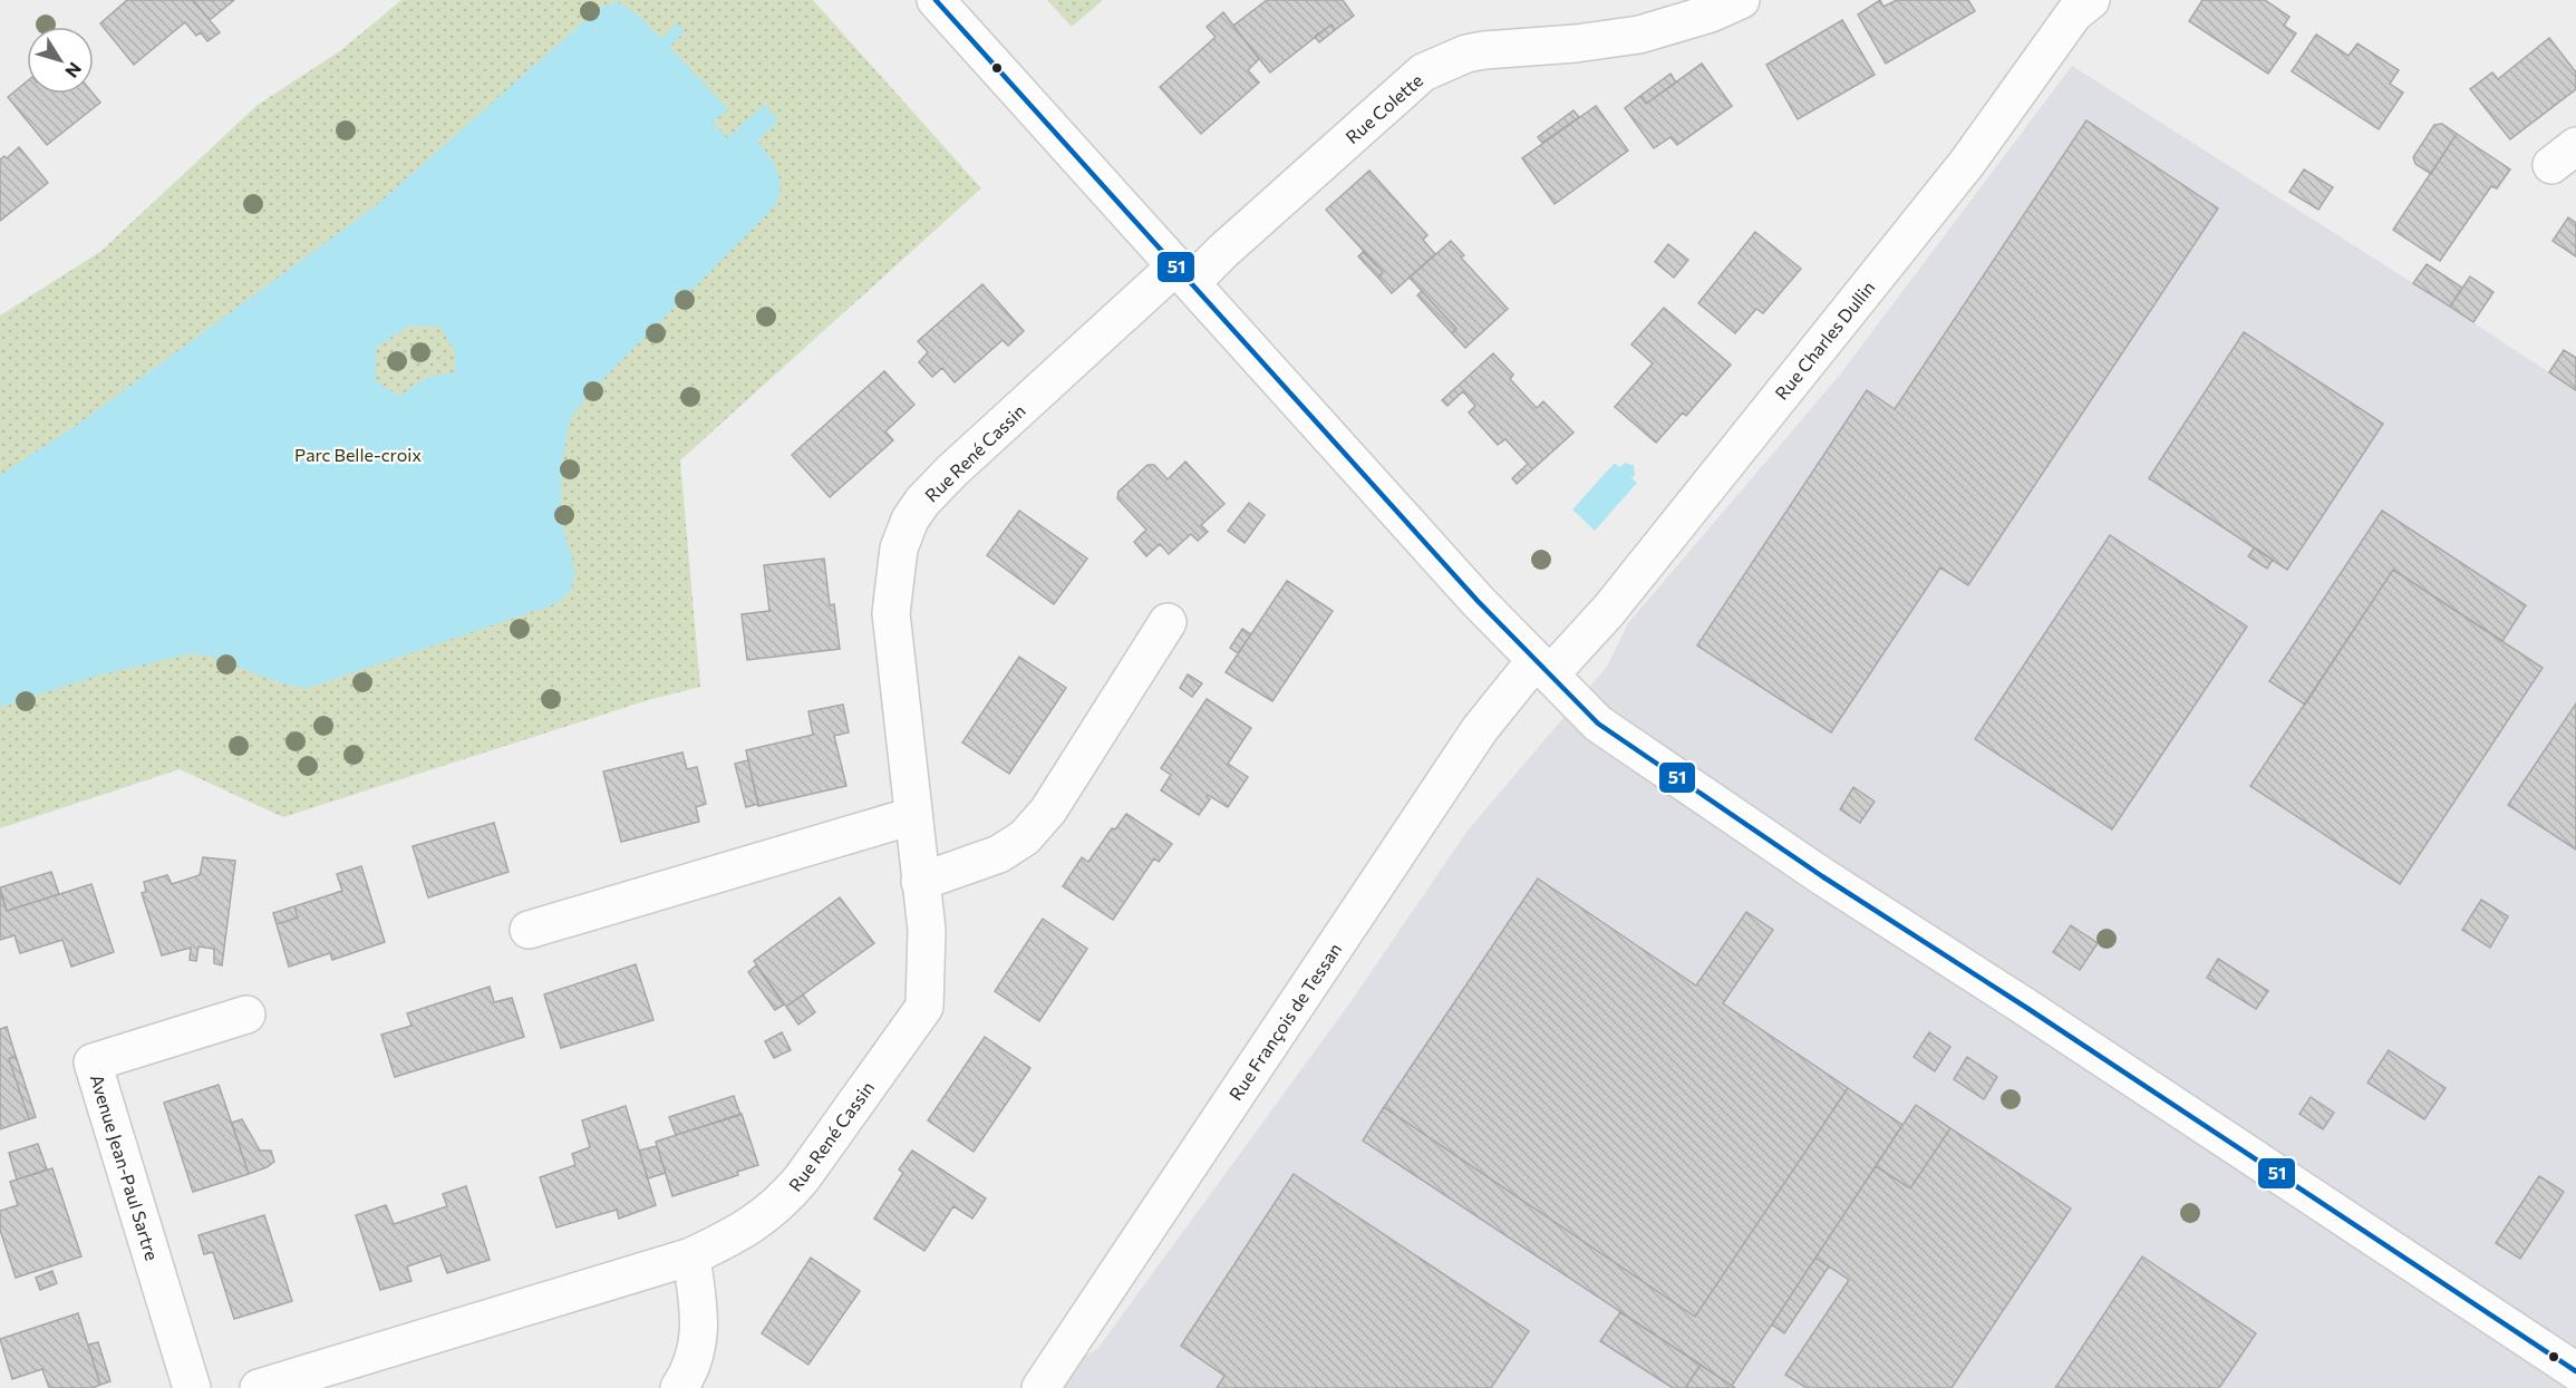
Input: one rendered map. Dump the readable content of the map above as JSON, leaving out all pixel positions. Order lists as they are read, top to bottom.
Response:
{
  "streets": {
    "street": [
      "Rue Colette",
      "Rue Charles Dullin",
      "Rue René Cassin",
      "Rue François de Tessan",
      "Avenue Jean-Paul Sartre"
    ]
  },
  "crossings": [
    ["Rue Colette", "Rue René Cassin"],
    ["Rue Charles Dullin", "Rue François de Tessan"]
  ],
  "parks": ["Parc Belle-croix"],
  "lines": ["transit line 51"],
  "north": "bottom right"
}
